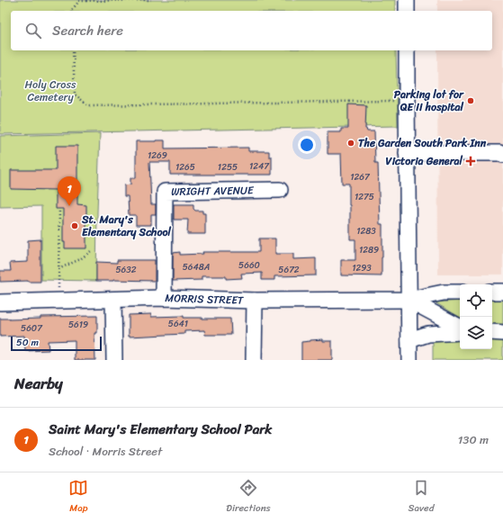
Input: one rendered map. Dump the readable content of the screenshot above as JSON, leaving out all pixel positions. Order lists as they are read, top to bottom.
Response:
{
  "streets": {
    "street": ["WRIGHT AVENUE", "MORRIS STREET"]
  },
  "crossings": [
    ["WRIGHT AVENUE", "MORRIS STREET"]
  ],
  "parks": ["Holy Cross Cemetery"],
  "places": {
    "other": ["Parking lot for QE II hospital", "The Garden South Park Inn", "St. Mary's Elementary School"],
    "health": ["Victoria General"]
  },
  "house_numbers": [
    "1269",
    "1247",
    "1265",
    "1255",
    "1267",
    "1275",
    "1283",
    "1289",
    "5660",
    "5648A",
    "1293",
    "5632",
    "5672",
    "5641",
    "5619",
    "5607"
  ],
  "scale_bar": "50 m",
  "page": {
    "search": "Search here",
    "pins": "1",
    "scale": "50 m",
    "heading": "Nearby",
    "list": [
      {
        "mark": "1",
        "name": "Saint Mary's Elementary School Park",
        "note": "School · Morris Street",
        "value": "130 m"
      }
    ],
    "nav": ["Map", "Directions", "Saved"]
  }
}
